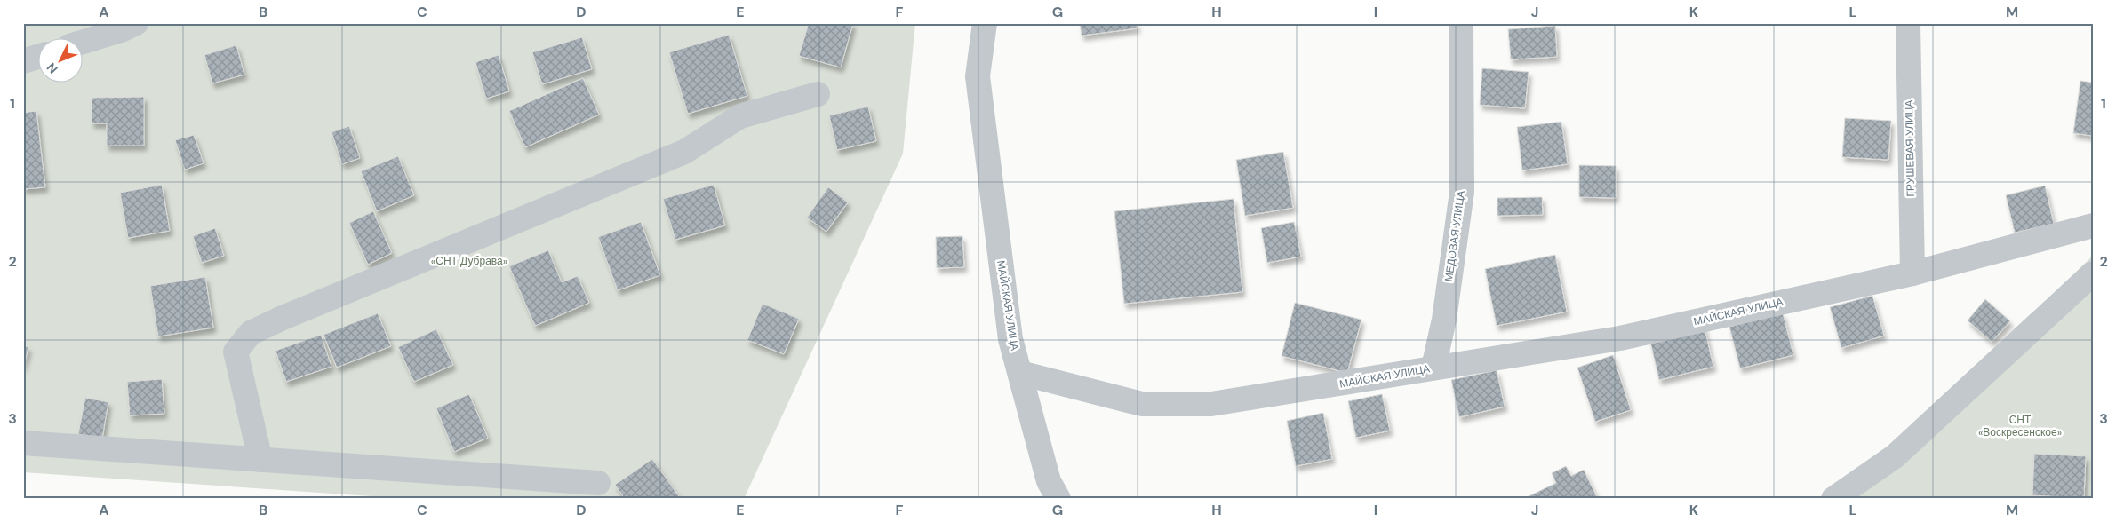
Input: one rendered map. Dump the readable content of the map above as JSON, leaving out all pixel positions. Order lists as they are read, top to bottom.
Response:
{
  "streets": {
    "street": ["ГРУШЕВАЯ УЛИЦА", "МЕДОВАЯ УЛИЦА", "МАЙСКАЯ УЛИЦА"]
  },
  "crossings": [
    ["ГРУШЕВАЯ УЛИЦА", "МАЙСКАЯ УЛИЦА"],
    ["МЕДОВАЯ УЛИЦА", "МАЙСКАЯ УЛИЦА"]
  ],
  "parks": ["«СНТ Дубрава»", "СНТ «Воскресенское»"],
  "north": "bottom left",
  "grid": {
    "columns": [
      "A",
      "B",
      "C",
      "D",
      "E",
      "F",
      "G",
      "H",
      "I",
      "J",
      "K",
      "L",
      "M"
    ],
    "rows": ["1", "2", "3"]
  }
}
